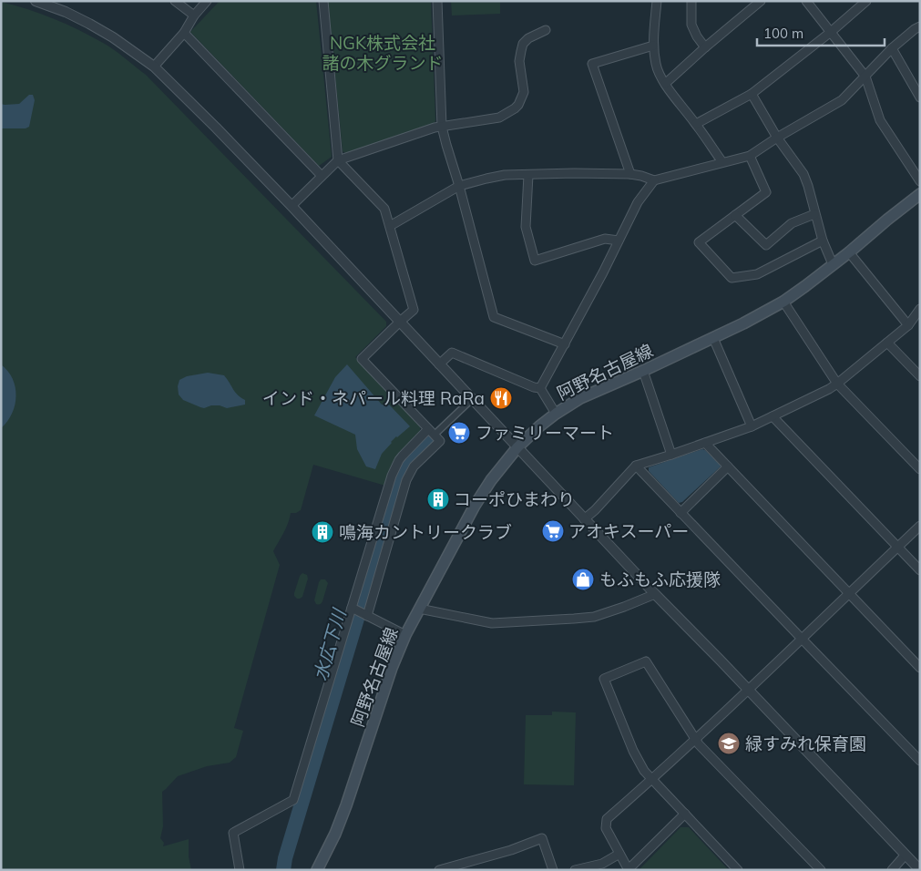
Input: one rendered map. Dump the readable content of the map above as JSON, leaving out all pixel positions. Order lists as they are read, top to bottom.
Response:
{
  "streets": {
    "main road": ["阿野名古屋線"]
  },
  "water": ["水広下川"],
  "parks": ["NGK株式会社 諸の木グランド"],
  "places": {
    "restaurant": ["インド・ネパール料理 RaRa"],
    "supermarket": ["ファミリーマート", "アオキスーパー"],
    "building": ["コーポひまわり", "鳴海カントリークラブ"],
    "shop": ["もふもふ応援隊"],
    "school or university": ["緑すみれ保育園"]
  },
  "scale_bar": "100 m"
}
